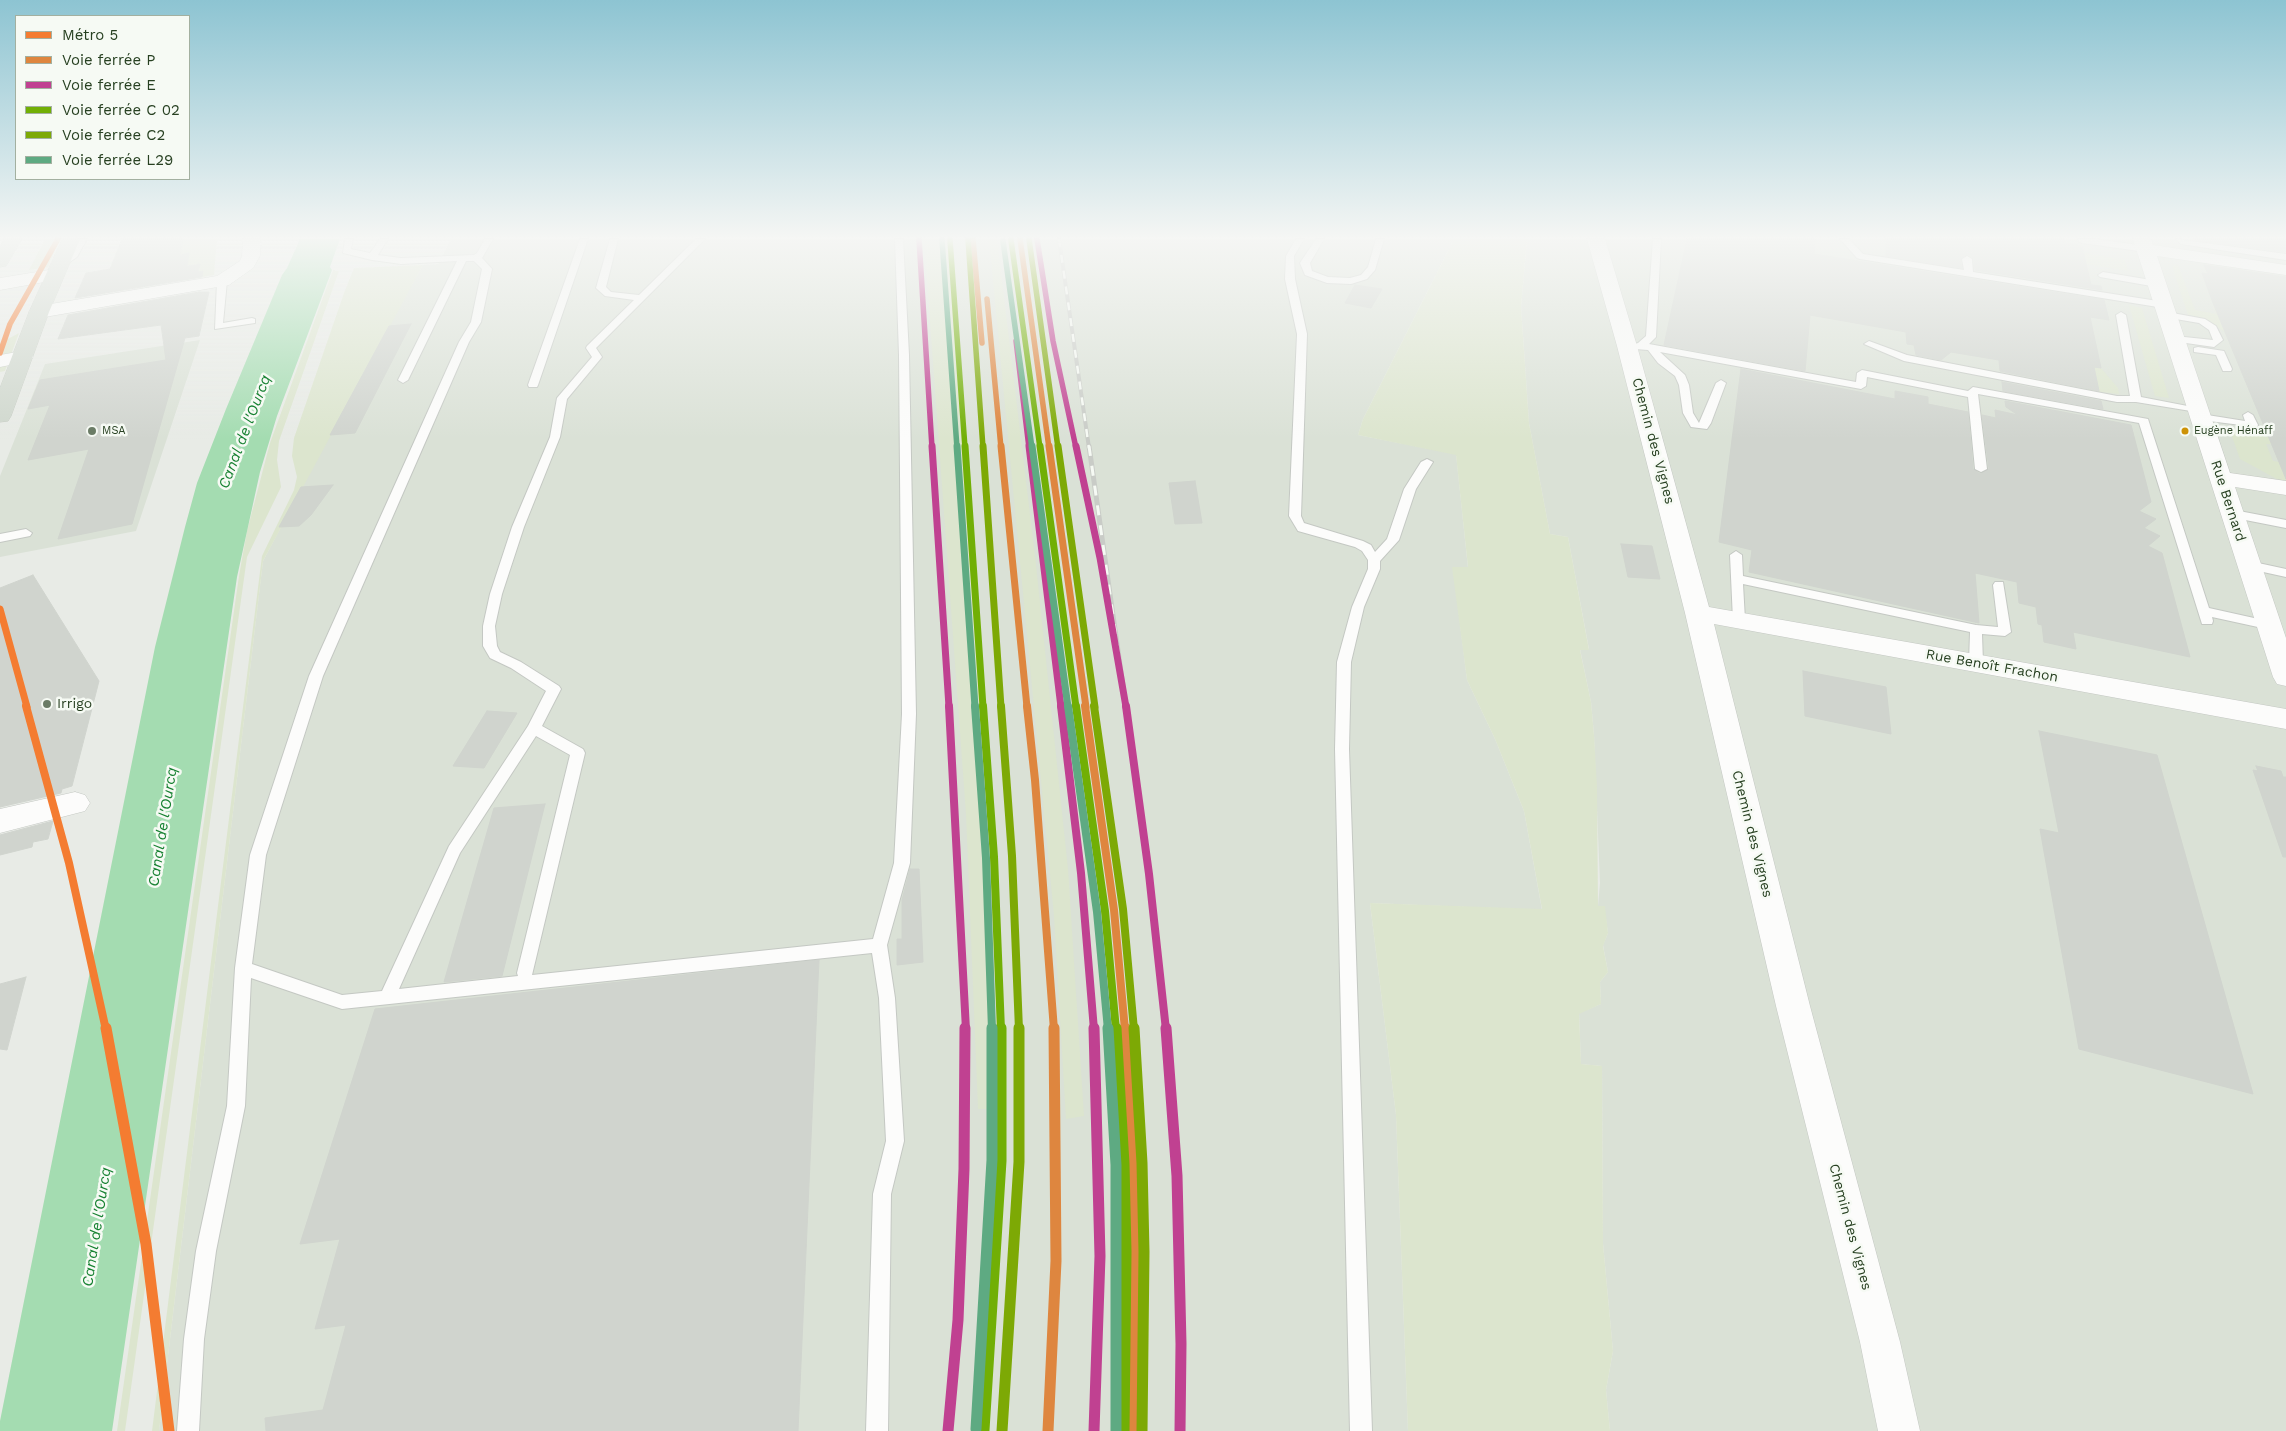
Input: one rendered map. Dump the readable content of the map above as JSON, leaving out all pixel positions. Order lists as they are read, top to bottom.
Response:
{
  "streets": {
    "street": ["Chemin des Vignes", "Rue Bernard", "Rue Benoît Frachon"]
  },
  "crossings": [
    ["Chemin des Vignes", "Rue Benoît Frachon"]
  ],
  "water": ["Canal de l'Ourcq"],
  "places": ["MSA", "Eugène Hénaff", "Irrigo"],
  "lines": [
    "metro line 5",
    "rail line P",
    "rail line E",
    "rail line C2",
    "rail line L29"
  ],
  "legend": [
    "Métro 5",
    "Voie ferrée P",
    "Voie ferrée E",
    "Voie ferrée C 02",
    "Voie ferrée C2",
    "Voie ferrée L29"
  ]
}
